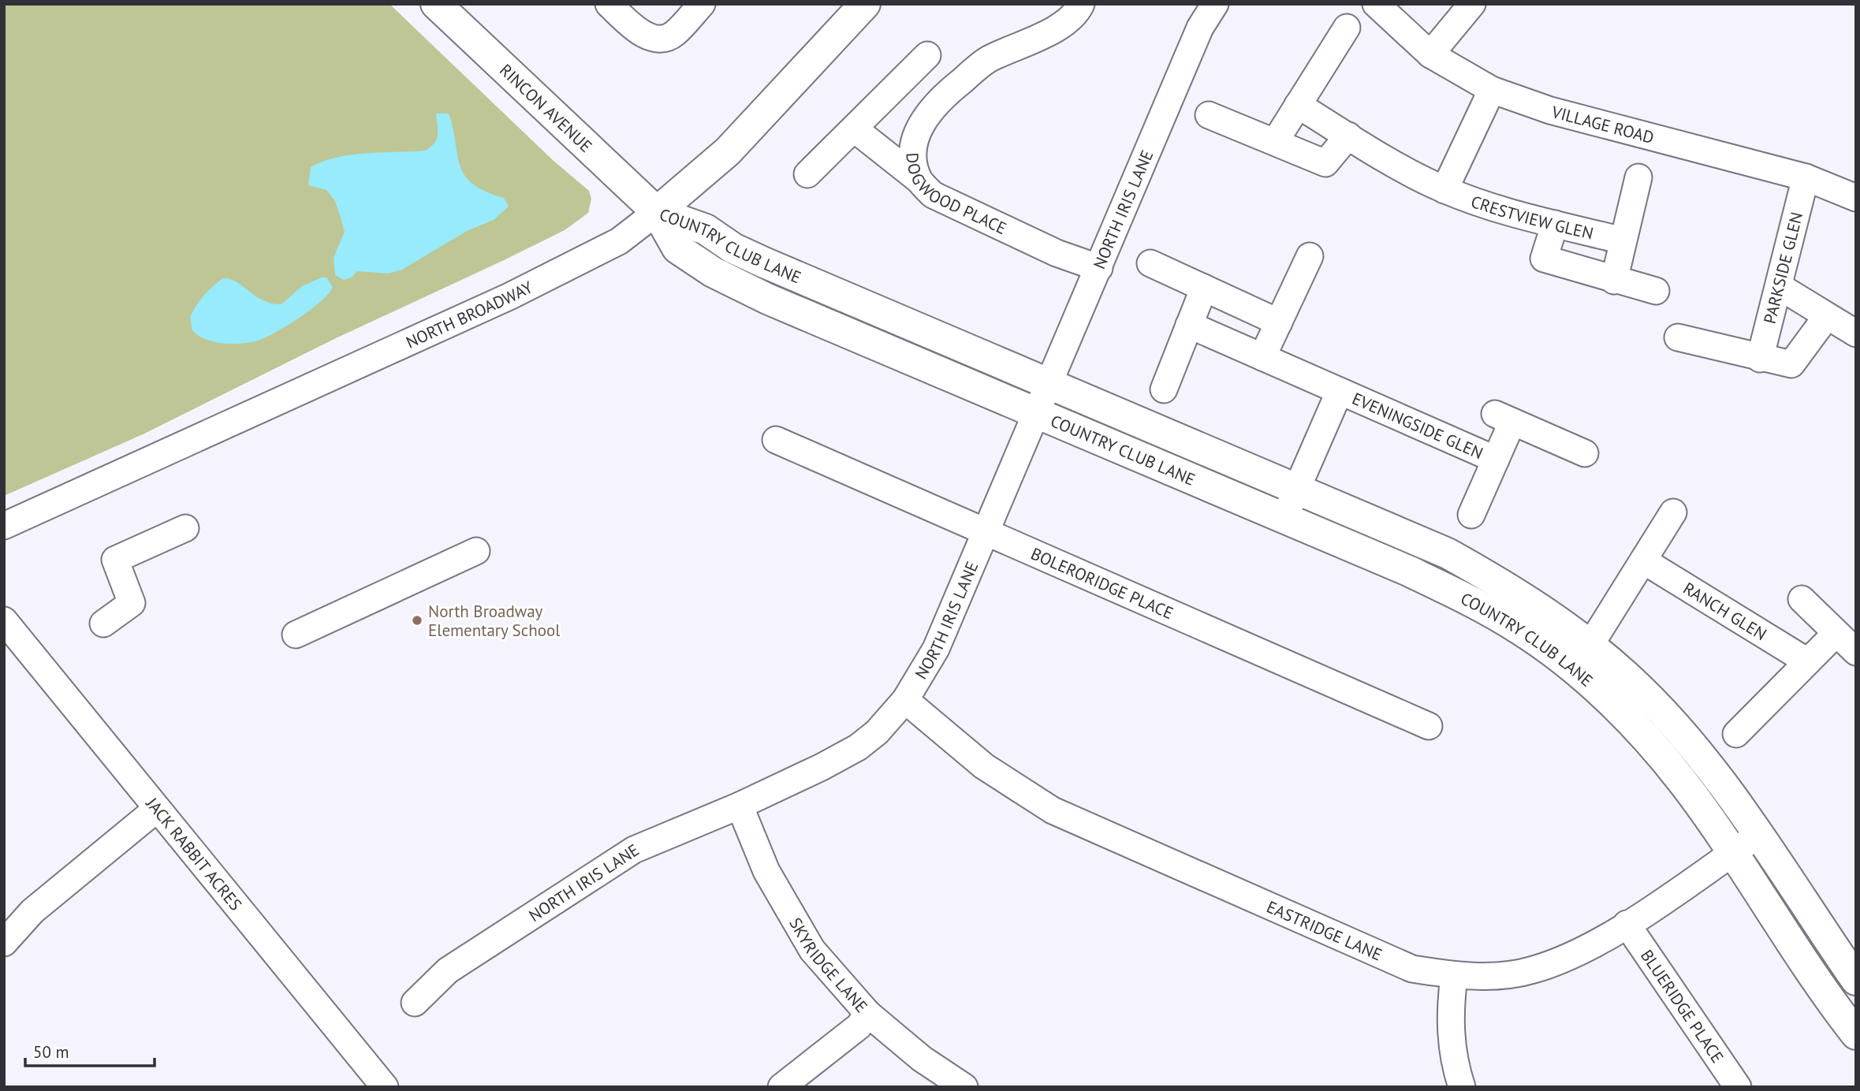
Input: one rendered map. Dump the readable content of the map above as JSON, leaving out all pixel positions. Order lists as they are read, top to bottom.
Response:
{
  "streets": {
    "main road": ["RINCON AVENUE", "COUNTRY CLUB LANE", "NORTH BROADWAY"],
    "street": [
      "VILLAGE ROAD",
      "DOGWOOD PLACE",
      "NORTH IRIS LANE",
      "CRESTVIEW GLEN",
      "PARKSIDE GLEN",
      "EVENINGSIDE GLEN",
      "BOLERORIDGE PLACE",
      "RANCH GLEN",
      "JACK RABBIT ACRES",
      "EASTRIDGE LANE",
      "SKYRIDGE LANE",
      "BLUERIDGE PLACE"
    ]
  },
  "crossings": [
    ["RINCON AVENUE", "COUNTRY CLUB LANE"],
    ["RINCON AVENUE", "NORTH BROADWAY"],
    ["VILLAGE ROAD", "PARKSIDE GLEN"],
    ["DOGWOOD PLACE", "NORTH IRIS LANE"],
    ["NORTH IRIS LANE", "COUNTRY CLUB LANE"],
    ["NORTH IRIS LANE", "BOLERORIDGE PLACE"],
    ["NORTH IRIS LANE", "EASTRIDGE LANE"],
    ["NORTH IRIS LANE", "SKYRIDGE LANE"],
    ["COUNTRY CLUB LANE", "NORTH BROADWAY"],
    ["COUNTRY CLUB LANE", "EVENINGSIDE GLEN"],
    ["COUNTRY CLUB LANE", "EASTRIDGE LANE"],
    ["EASTRIDGE LANE", "BLUERIDGE PLACE"]
  ],
  "places": ["North Broadway Elementary School"],
  "scale_bar": "50 m"
}
